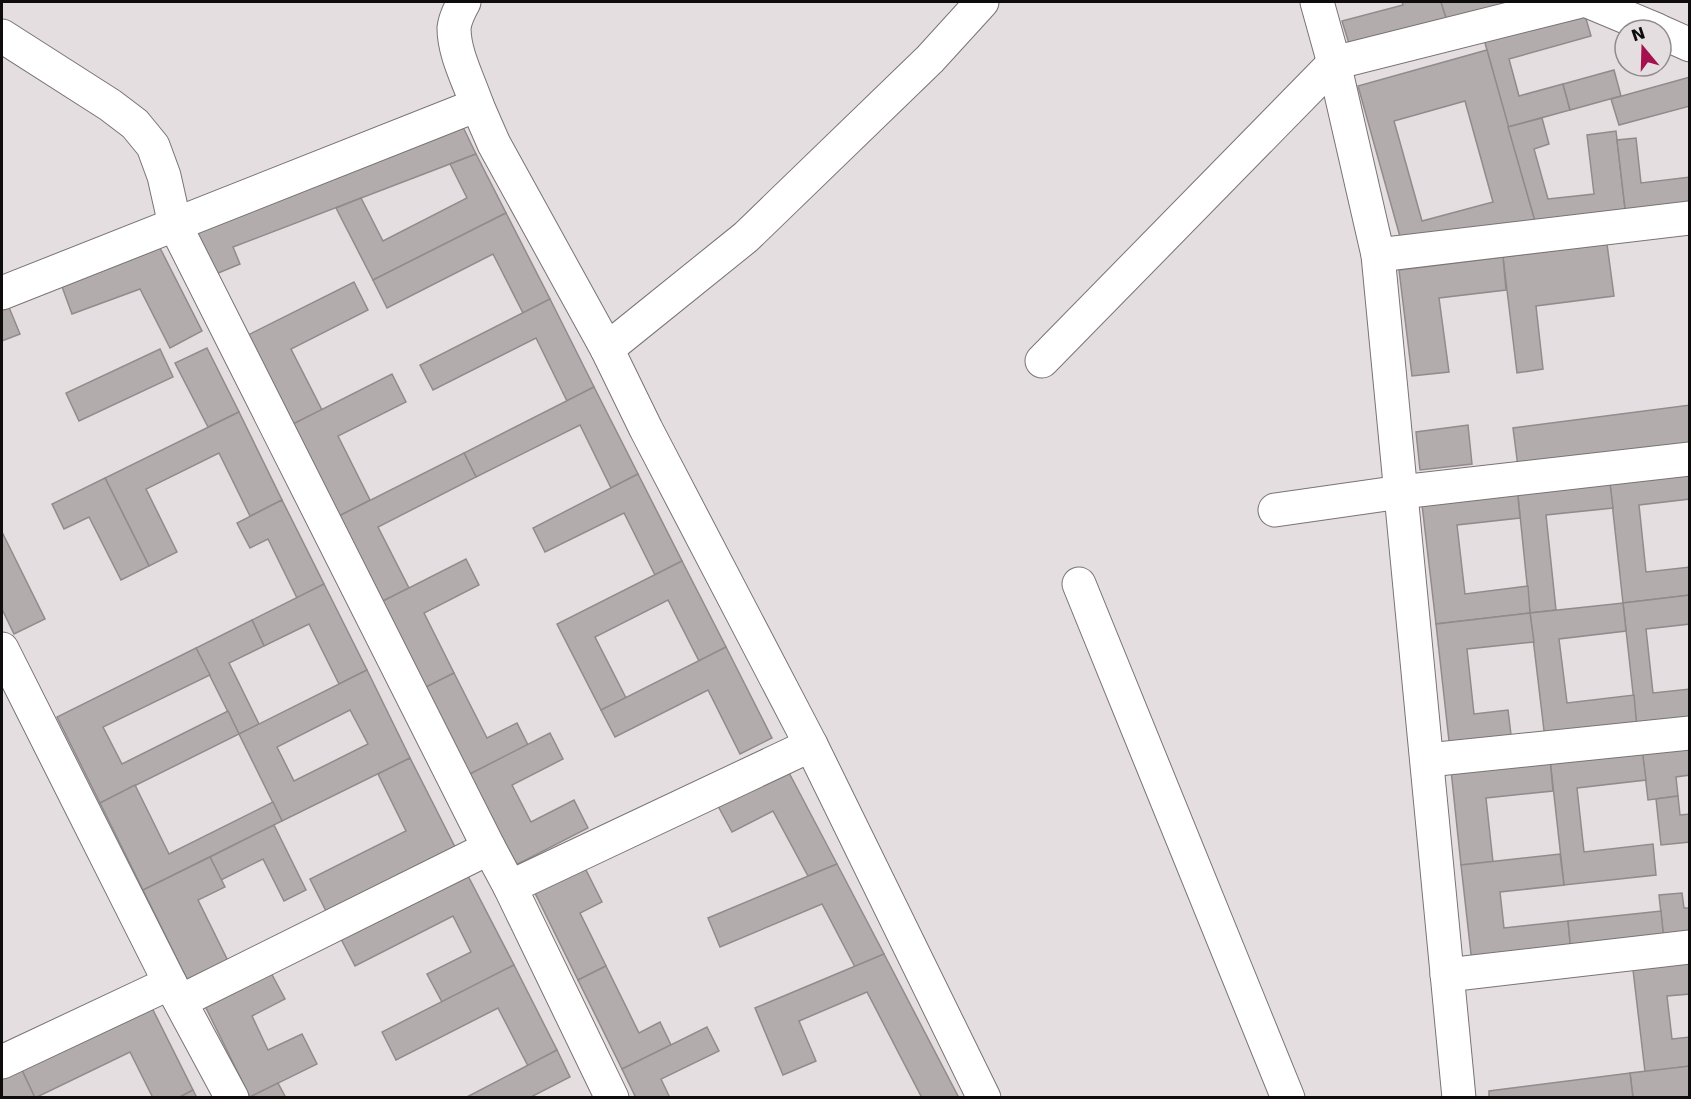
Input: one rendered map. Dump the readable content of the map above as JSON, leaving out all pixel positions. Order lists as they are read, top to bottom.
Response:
{
  "north": "top"
}
